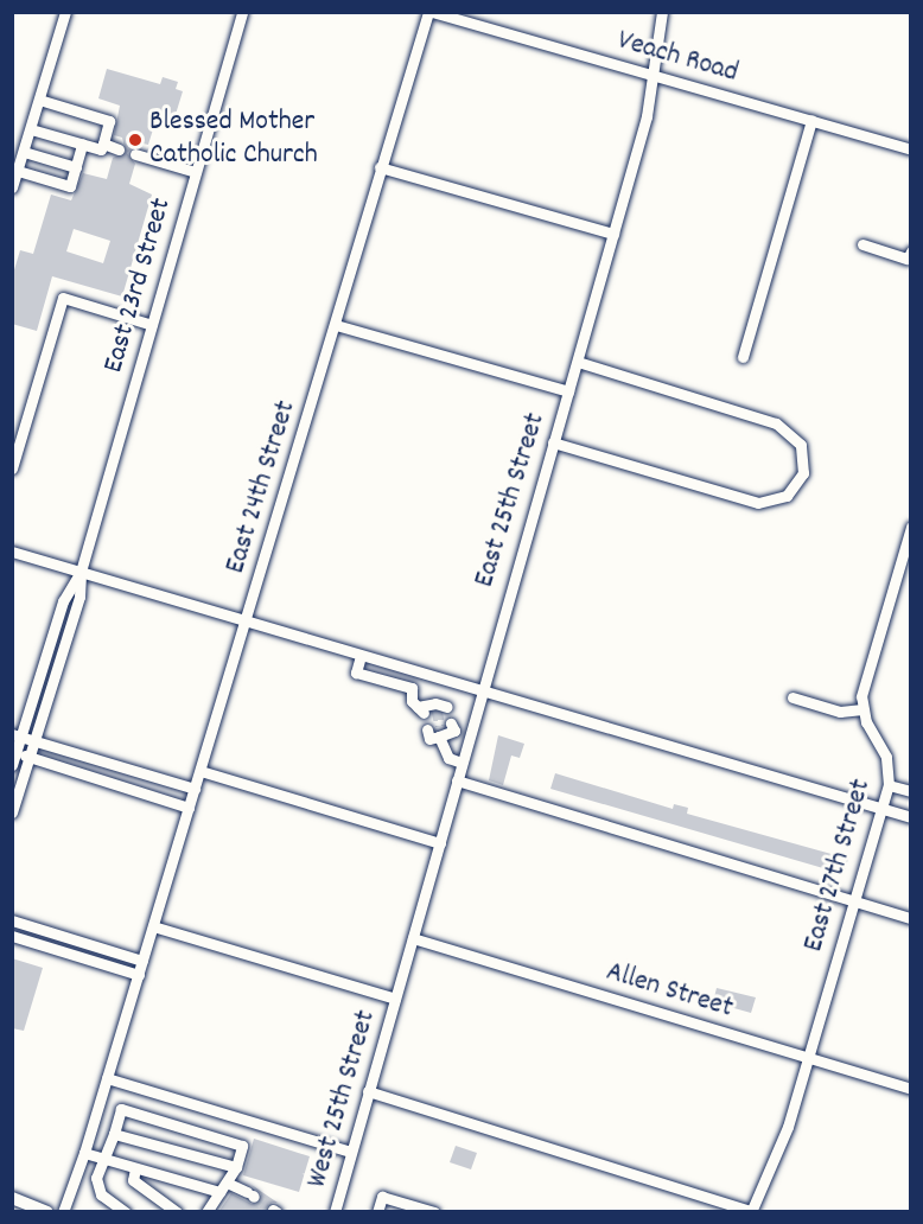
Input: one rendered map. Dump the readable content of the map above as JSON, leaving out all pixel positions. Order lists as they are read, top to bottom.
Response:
{
  "streets": {
    "street": [
      "Veach Road",
      "East 23rd Street",
      "East 24th Street",
      "East 25th Street",
      "East 27th Street",
      "Allen Street",
      "West 25th Street"
    ]
  },
  "crossings": [
    ["Veach Road", "East 24th Street"],
    ["Veach Road", "East 25th Street"],
    ["East 25th Street", "Allen Street"],
    ["East 25th Street", "West 25th Street"],
    ["East 27th Street", "Allen Street"]
  ],
  "places": ["Blessed Mother Catholic Church"]
}
